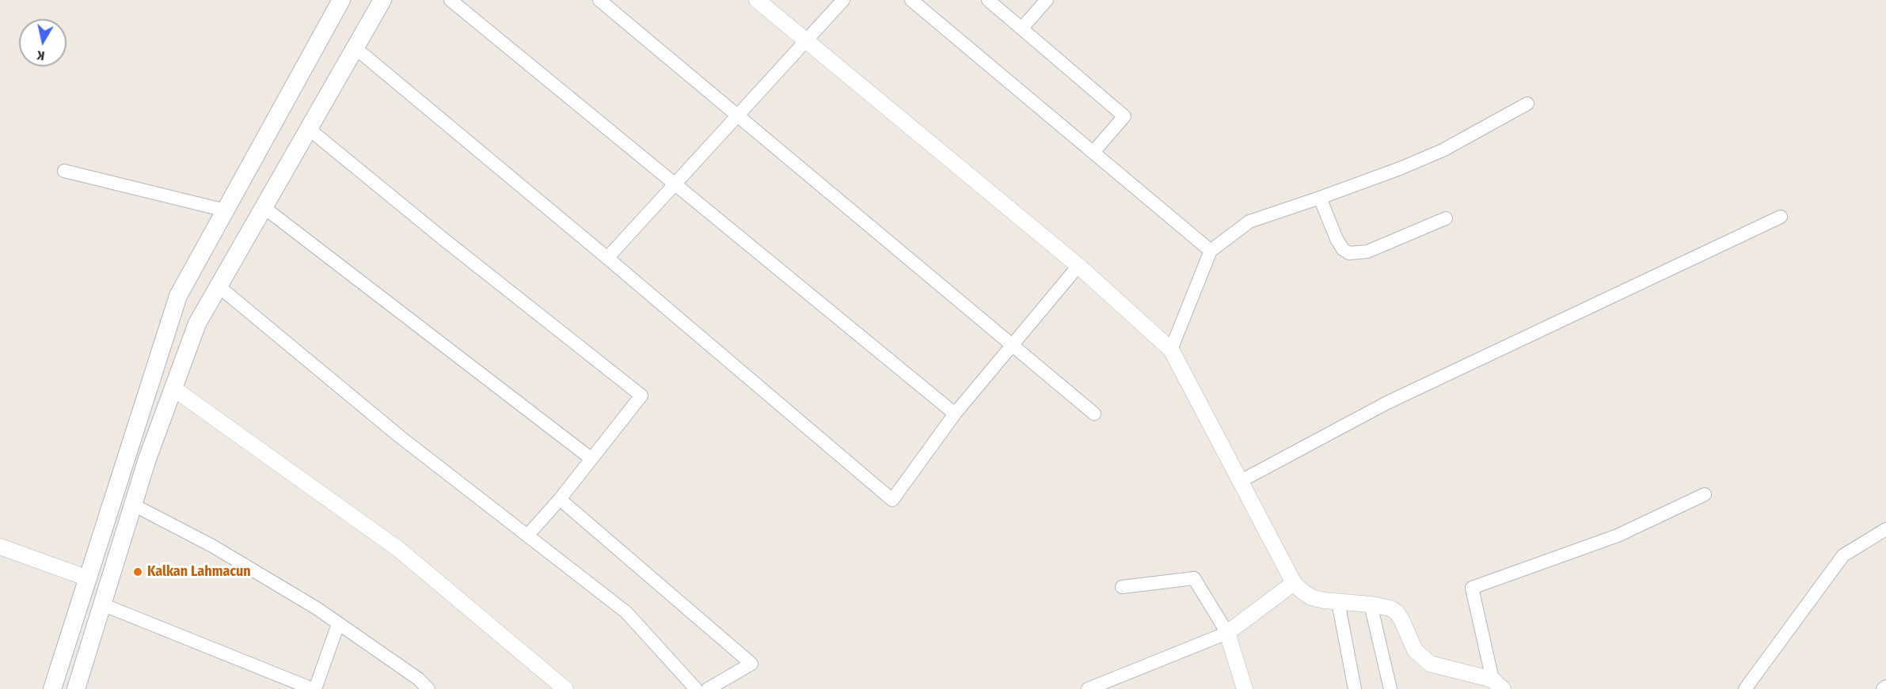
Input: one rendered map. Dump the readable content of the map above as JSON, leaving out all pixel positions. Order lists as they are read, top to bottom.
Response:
{
  "places": ["Kalkan Lahmacun"],
  "north": "bottom"
}
